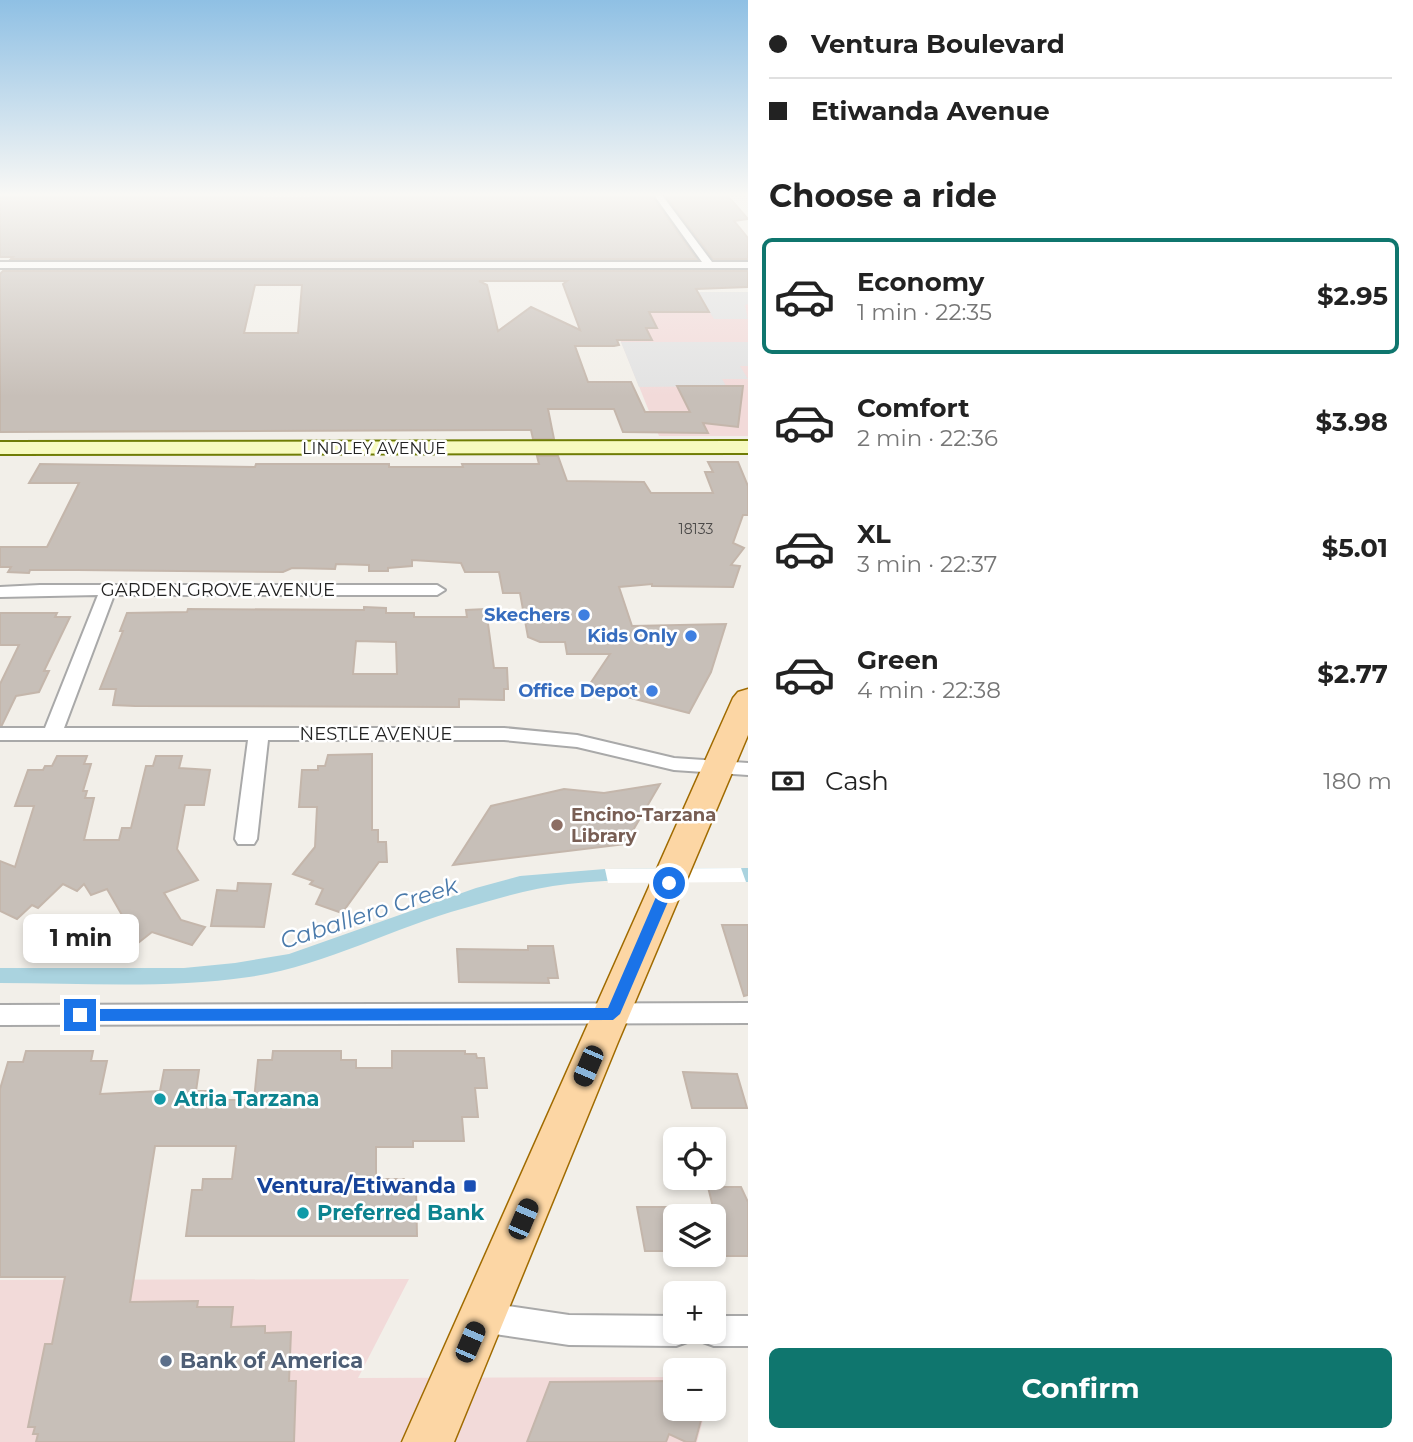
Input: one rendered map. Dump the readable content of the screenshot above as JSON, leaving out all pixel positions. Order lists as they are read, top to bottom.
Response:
{
  "streets": {
    "main road": ["LINDLEY AVENUE"],
    "street": ["GARDEN GROVE AVENUE", "NESTLE AVENUE"]
  },
  "water": ["Caballero Creek"],
  "places": {
    "other": [
      "Skechers",
      "Kids Only",
      "Office Depot",
      "Encino-Tarzana Library",
      "Atria Tarzana",
      "Preferred Bank",
      "Bank of America"
    ],
    "transit": ["Ventura/Etiwanda"]
  },
  "house_numbers": ["18133"],
  "page": {
    "banner": ["Ventura Boulevard", "Etiwanda Avenue"],
    "heading": "Choose a ride",
    "list": [
      {
        "name": "Economy",
        "note": "1 min · 22:35",
        "value": "$2.95"
      },
      {
        "name": "Comfort",
        "note": "2 min · 22:36",
        "value": "$3.98"
      },
      {
        "name": "XL",
        "note": "3 min · 22:37",
        "value": "$5.01"
      },
      {
        "name": "Green",
        "note": "4 min · 22:38",
        "value": "$2.77"
      }
    ],
    "pay": ["Cash", "180 m"],
    "bubble": "1 min",
    "map_buttons": ["+", "−"],
    "buttons": "Confirm"
  }
}
